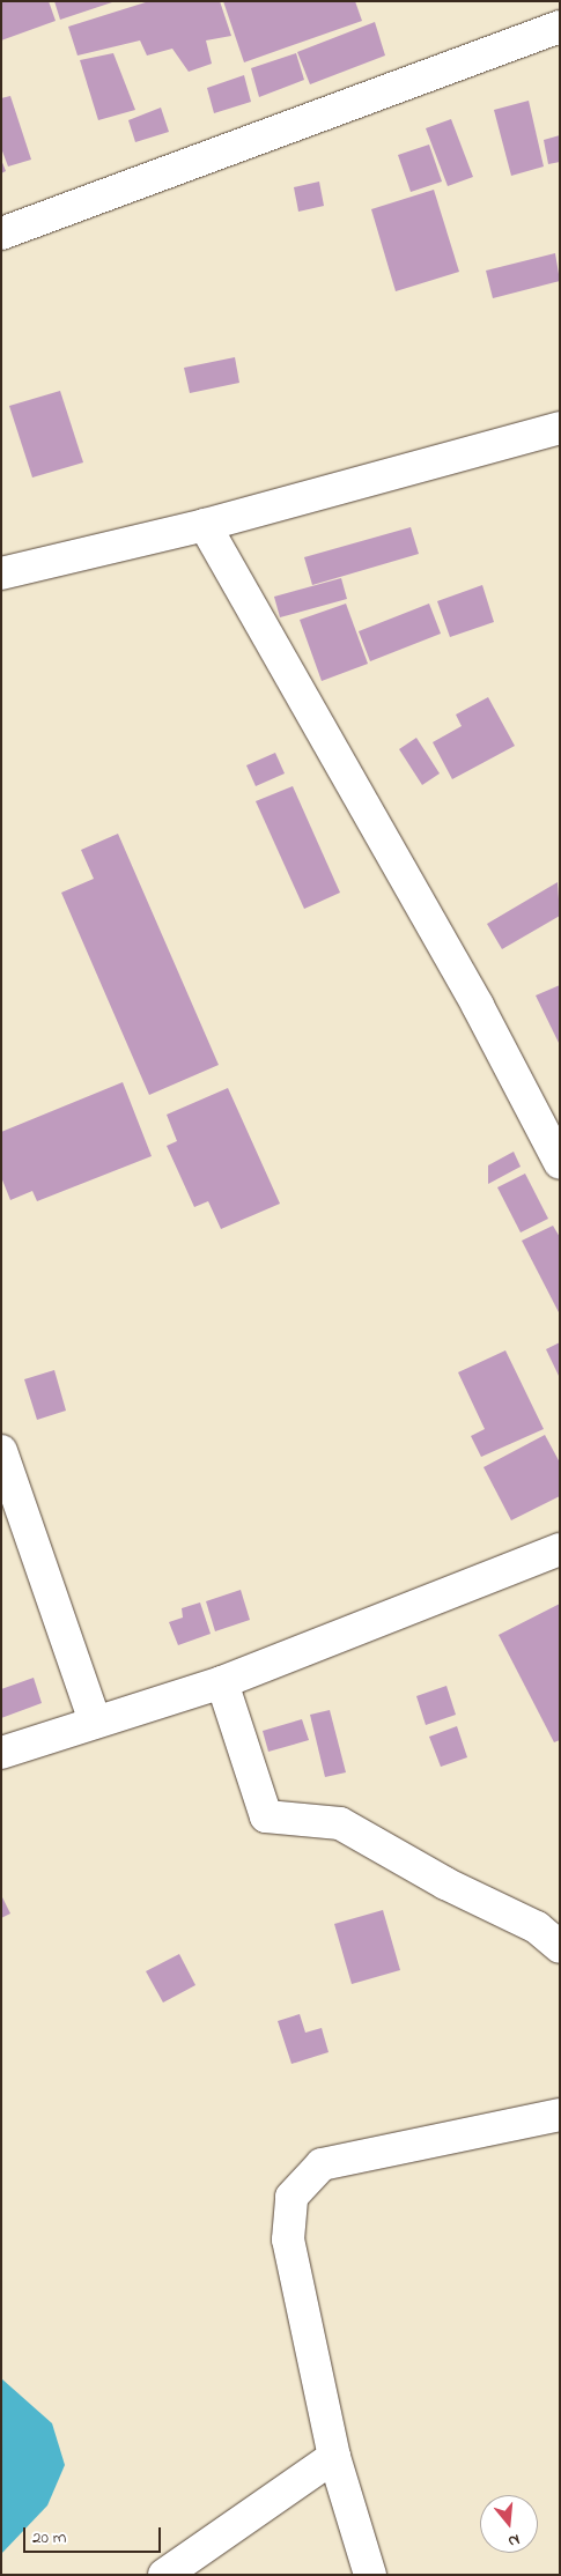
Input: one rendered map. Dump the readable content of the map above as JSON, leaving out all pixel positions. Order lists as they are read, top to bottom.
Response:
{
  "scale_bar": "20 m",
  "north": "bottom"
}
